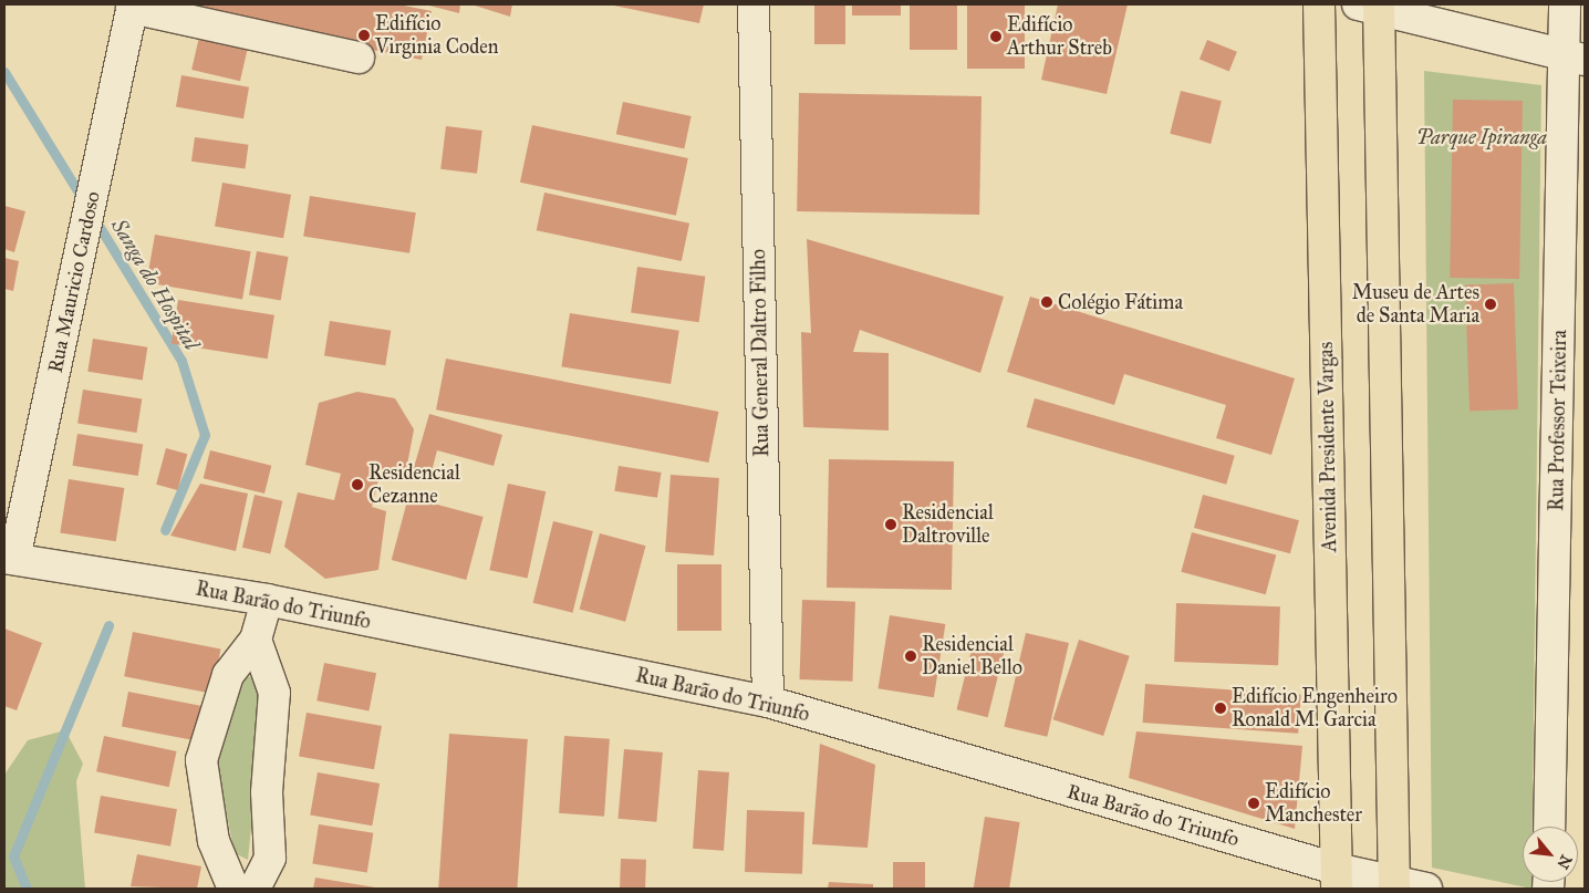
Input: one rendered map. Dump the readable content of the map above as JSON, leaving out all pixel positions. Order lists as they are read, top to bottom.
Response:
{
  "streets": {
    "main road": ["Avenida Presidente Vargas"],
    "street": [
      "Rua Mauricio Cardoso",
      "Rua General Daltro Filho",
      "Rua Professor Teixeira",
      "Rua Barão do Triunfo"
    ]
  },
  "crossings": [
    ["Rua Mauricio Cardoso", "Rua Barão do Triunfo"],
    ["Rua General Daltro Filho", "Rua Barão do Triunfo"],
    ["Avenida Presidente Vargas", "Rua Barão do Triunfo"]
  ],
  "water": ["Sanga do Hospital"],
  "parks": ["Parque Ipiranga"],
  "places": [
    "Edifício Virginia Coden",
    "Edifício Arthur Streb",
    "Colégio Fátima",
    "Museu de Artes de Santa Maria",
    "Residencial Cezanne",
    "Residencial Daltroville",
    "Residencial Daniel Bello",
    "Edifício Engenheiro Ronald M. Garcia",
    "Edifício Manchester"
  ],
  "north": "bottom right"
}
